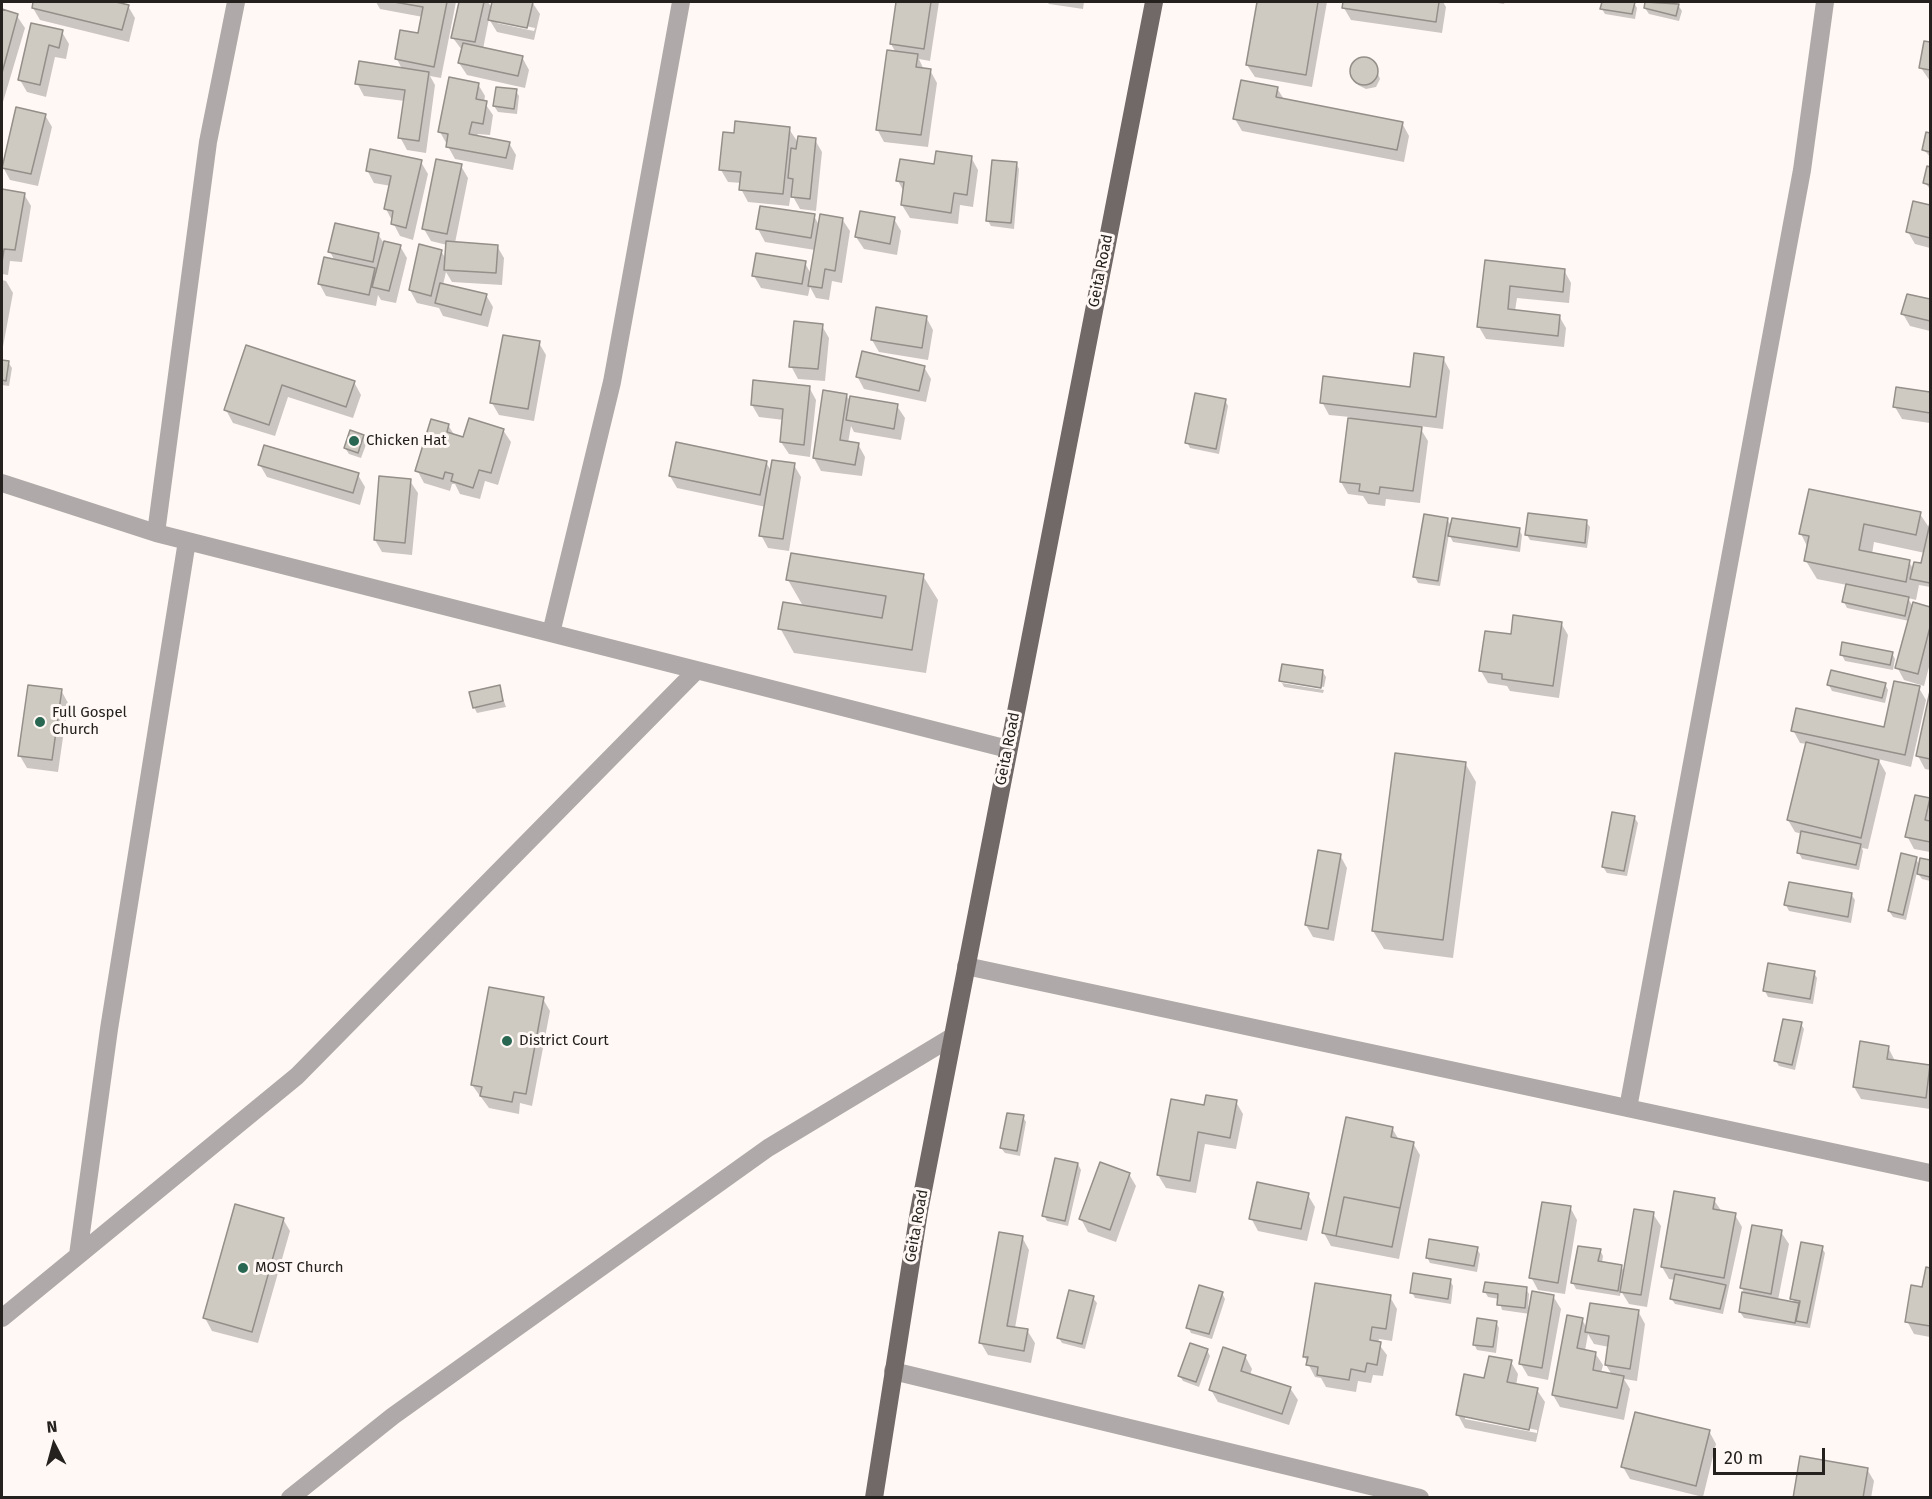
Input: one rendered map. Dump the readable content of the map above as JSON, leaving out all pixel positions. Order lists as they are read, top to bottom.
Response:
{
  "streets": {
    "main road": ["Geita Road"]
  },
  "places": [
    "Chicken Hat",
    "Full Gospel Church",
    "District Court",
    "MOST Church"
  ],
  "scale_bar": "20 m",
  "north": "top"
}
